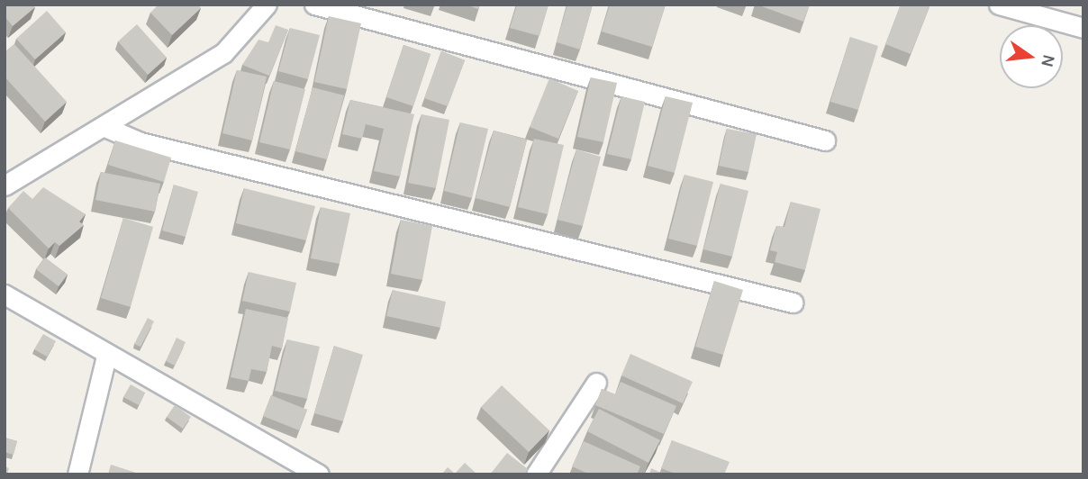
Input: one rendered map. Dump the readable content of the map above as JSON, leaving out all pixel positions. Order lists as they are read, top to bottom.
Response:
{
  "north": "right"
}
